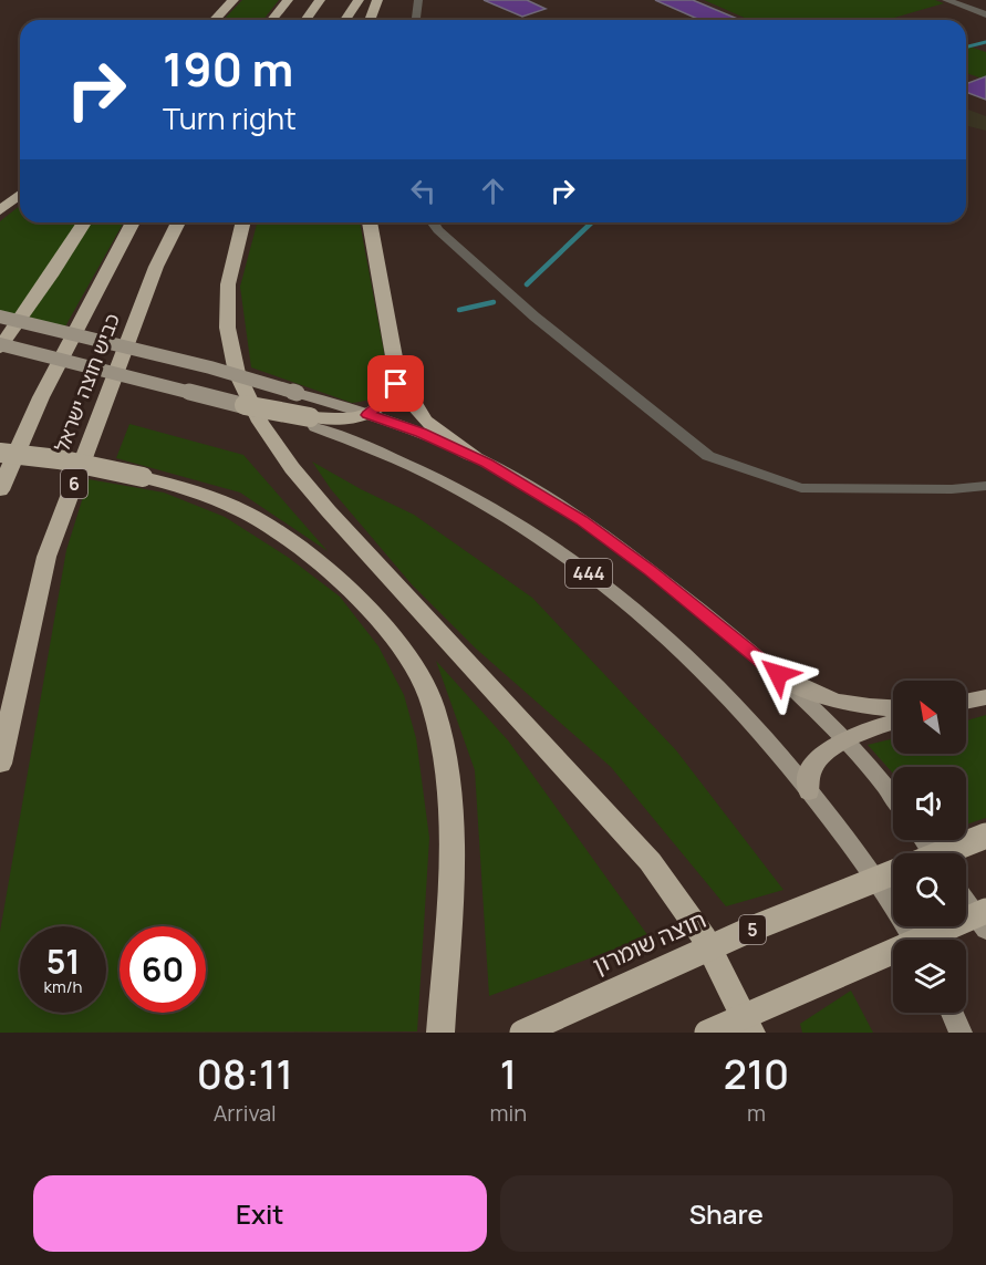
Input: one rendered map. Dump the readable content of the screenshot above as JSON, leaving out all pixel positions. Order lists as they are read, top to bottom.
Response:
{
  "streets": {
    "highway": [
      "כביש חוצה ישראל",
      "6",
      "5",
      "חוצה שומרון"
    ],
    "main road": ["444"]
  },
  "north": "top left",
  "page": {
    "turn": ["190 m", "Turn right"],
    "speed": "51 km/h",
    "limit": "60",
    "eta": [
      "08:11",
      "Arrival",
      "1",
      "min",
      "210",
      "m"
    ],
    "buttons": ["Exit", "Share"]
  }
}
